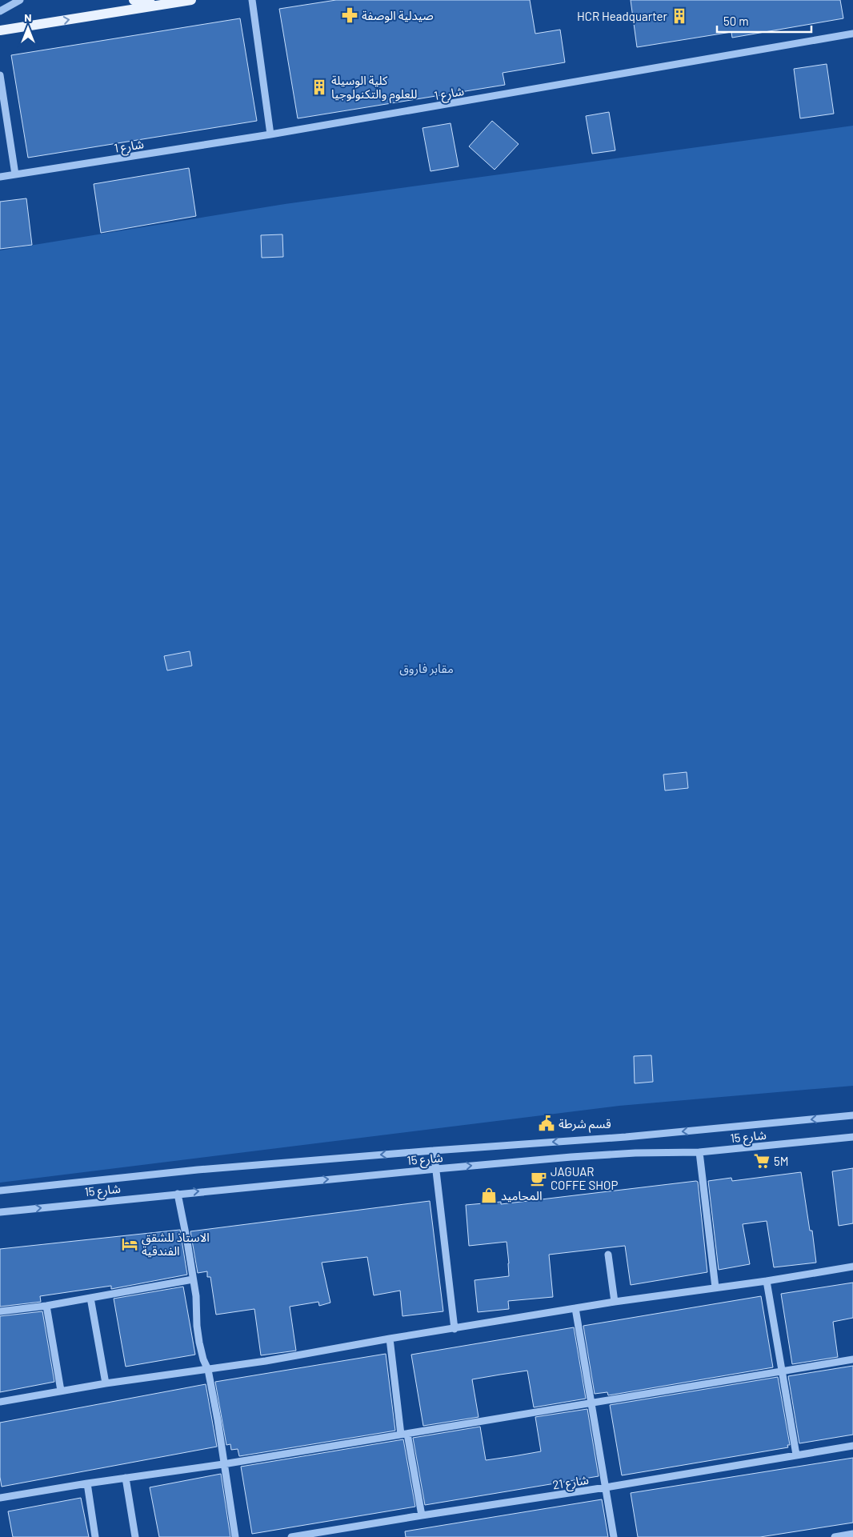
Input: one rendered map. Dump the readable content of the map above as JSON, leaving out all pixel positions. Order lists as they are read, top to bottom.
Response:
{
  "streets": {
    "street": ["شارع 1", "شارع 15", "شارع 21"]
  },
  "parks": ["مقابر فاروق"],
  "places": {
    "pharmacy": ["صيدلية الوصفة"],
    "building": ["HCR Headquarter", "كلية الوسيلة للعلوم والتكنولوجيا"],
    "public building": ["قسم شرطة"],
    "supermarket": ["5M"],
    "cafe": ["JAGUAR COFFE SHOP"],
    "shop": ["المحاميد"],
    "hotel": ["الاستاذ للشقق الفندقية"]
  },
  "scale_bar": "50 m",
  "north": "top"
}
